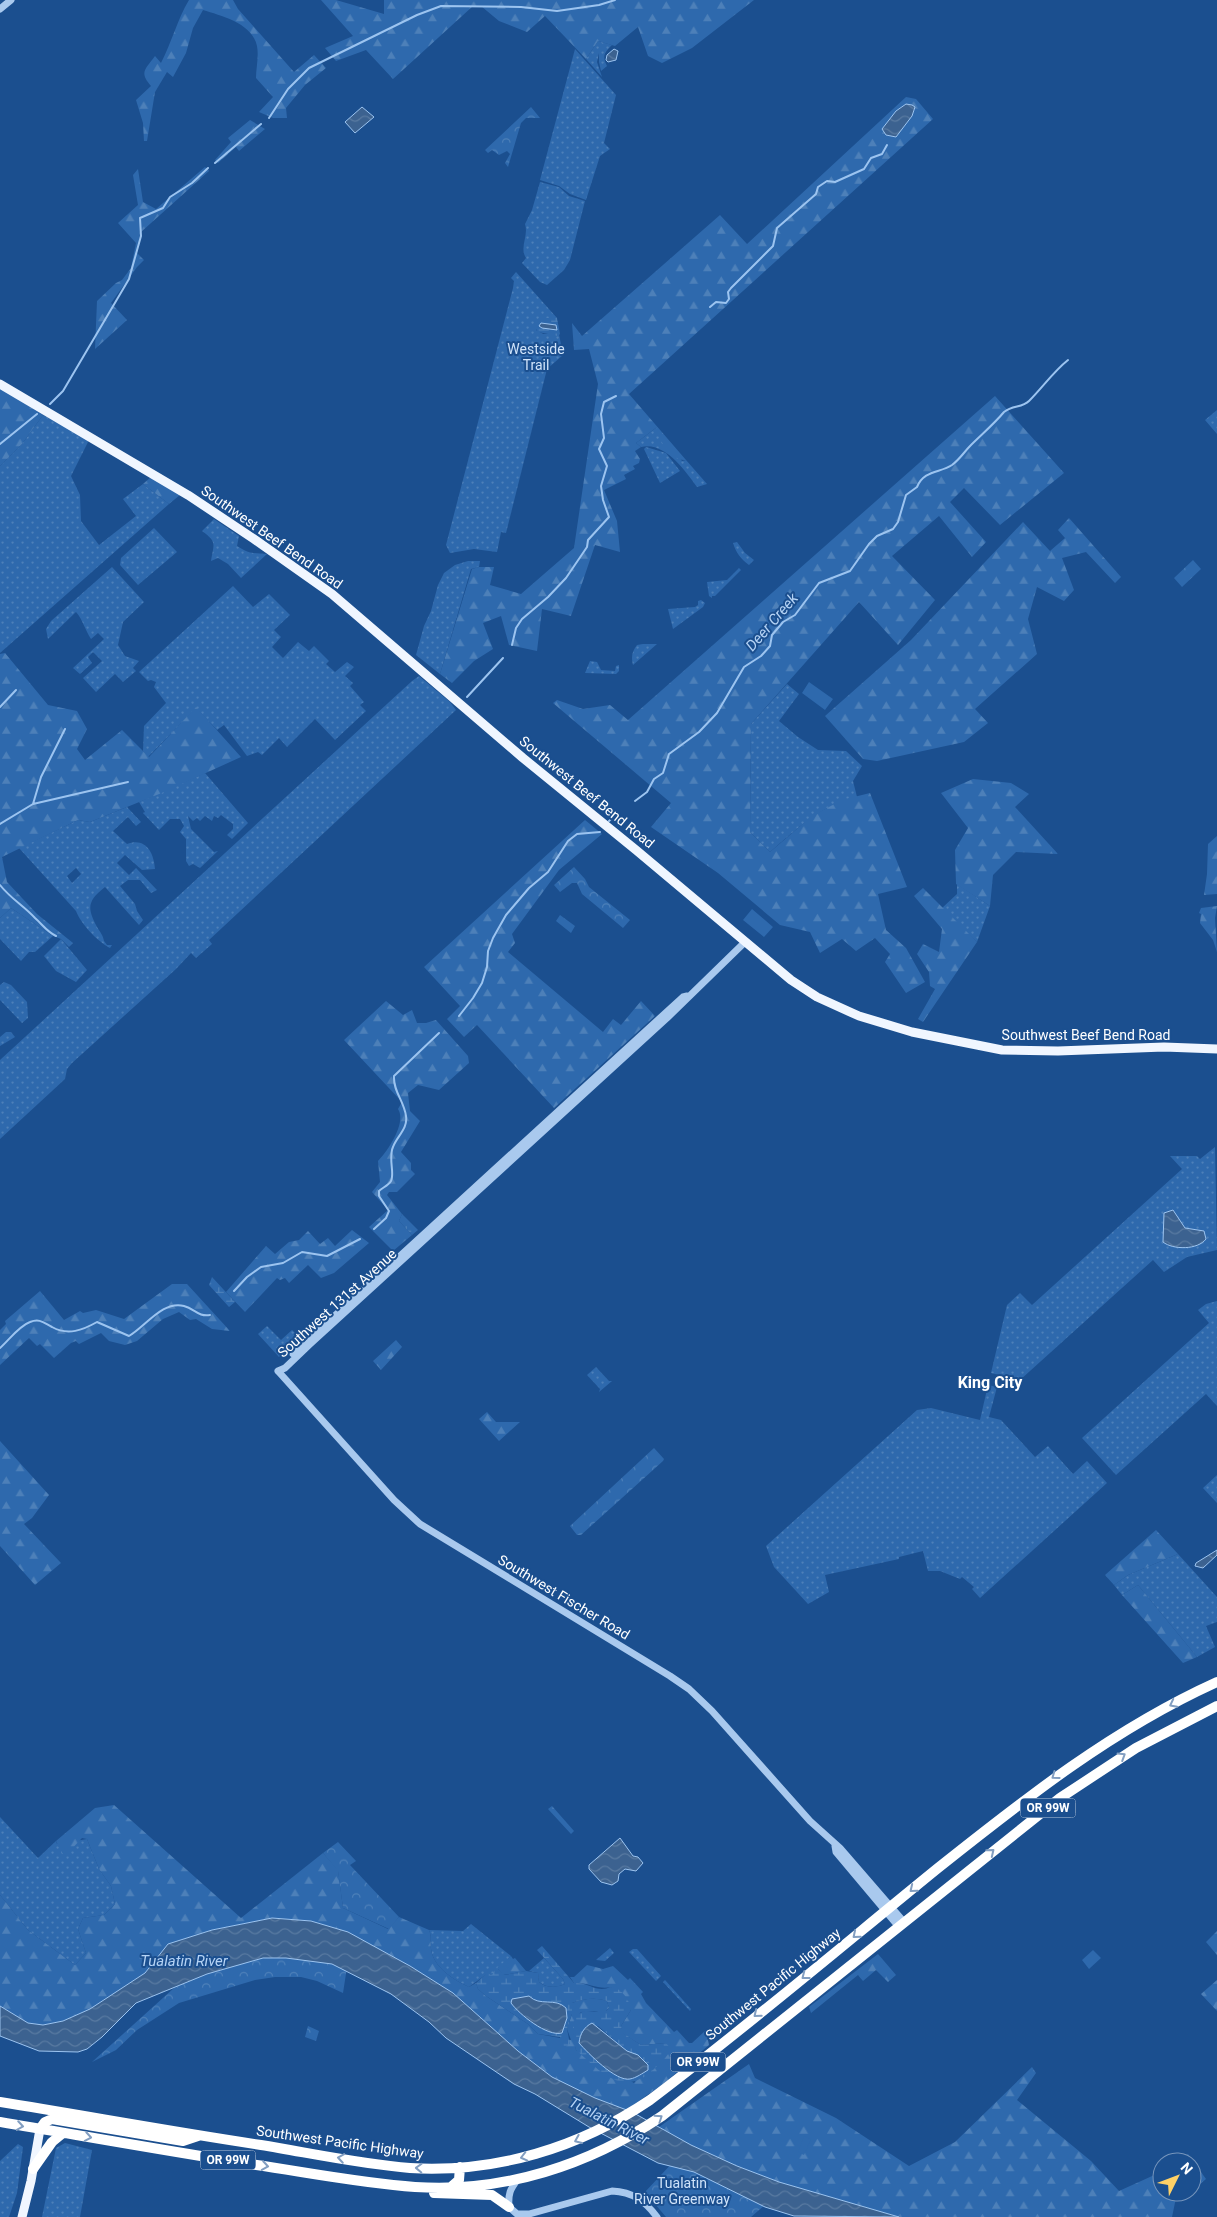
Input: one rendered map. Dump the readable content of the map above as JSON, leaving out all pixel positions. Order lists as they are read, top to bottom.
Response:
{
  "streets": {
    "highway": ["OR 99W", "Southwest Pacific Highway"],
    "main road": ["Southwest Beef Bend Road"],
    "street": ["Southwest 131st Avenue", "Southwest Fischer Road"]
  },
  "crossings": [
    ["Southwest Beef Bend Road", "Southwest 131st Avenue"],
    ["Southwest 131st Avenue", "Southwest Fischer Road"],
    ["Southwest Fischer Road", "OR 99W"],
    ["Southwest Fischer Road", "Southwest Pacific Highway"]
  ],
  "districts": ["King City"],
  "water": ["Deer Creek", "Tualatin River"],
  "parks": ["Westside Trail", "Tualatin River Greenway"],
  "north": "top right"
}
